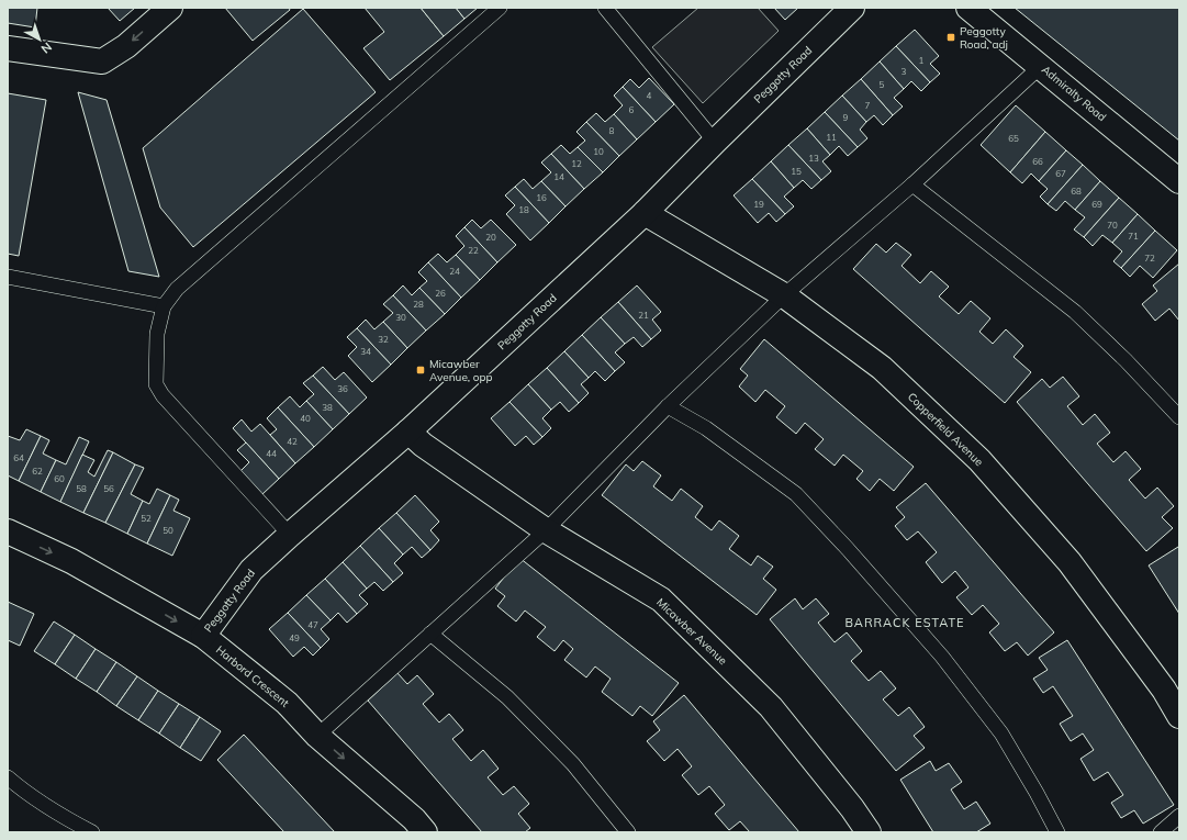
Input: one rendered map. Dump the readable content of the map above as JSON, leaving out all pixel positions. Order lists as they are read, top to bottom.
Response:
{
  "streets": {
    "street": [
      "Peggotty Road",
      "Admiralty Road",
      "Copperfield Avenue",
      "Micawber Avenue",
      "Harbord Crescent"
    ]
  },
  "crossings": [
    ["Peggotty Road", "Copperfield Avenue"],
    ["Peggotty Road", "Micawber Avenue"],
    ["Peggotty Road", "Harbord Crescent"]
  ],
  "one_way": ["Harbord Crescent"],
  "districts": ["BARRACK ESTATE"],
  "places": {
    "transit": ["Peggotty Road, adj", "Micawber Avenue, opp"]
  },
  "house_numbers": [
    "1",
    "3",
    "5",
    "4",
    "7",
    "6",
    "9",
    "8",
    "11",
    "65",
    "10",
    "13",
    "66",
    "12",
    "15",
    "67",
    "14",
    "68",
    "16",
    "19",
    "69",
    "18",
    "70",
    "71",
    "20",
    "22",
    "72",
    "24",
    "26",
    "28",
    "21",
    "30",
    "32",
    "34",
    "36",
    "38",
    "40",
    "42",
    "44",
    "64",
    "62",
    "60",
    "58",
    "56",
    "52",
    "50",
    "47",
    "49"
  ],
  "north": "bottom right"
}
